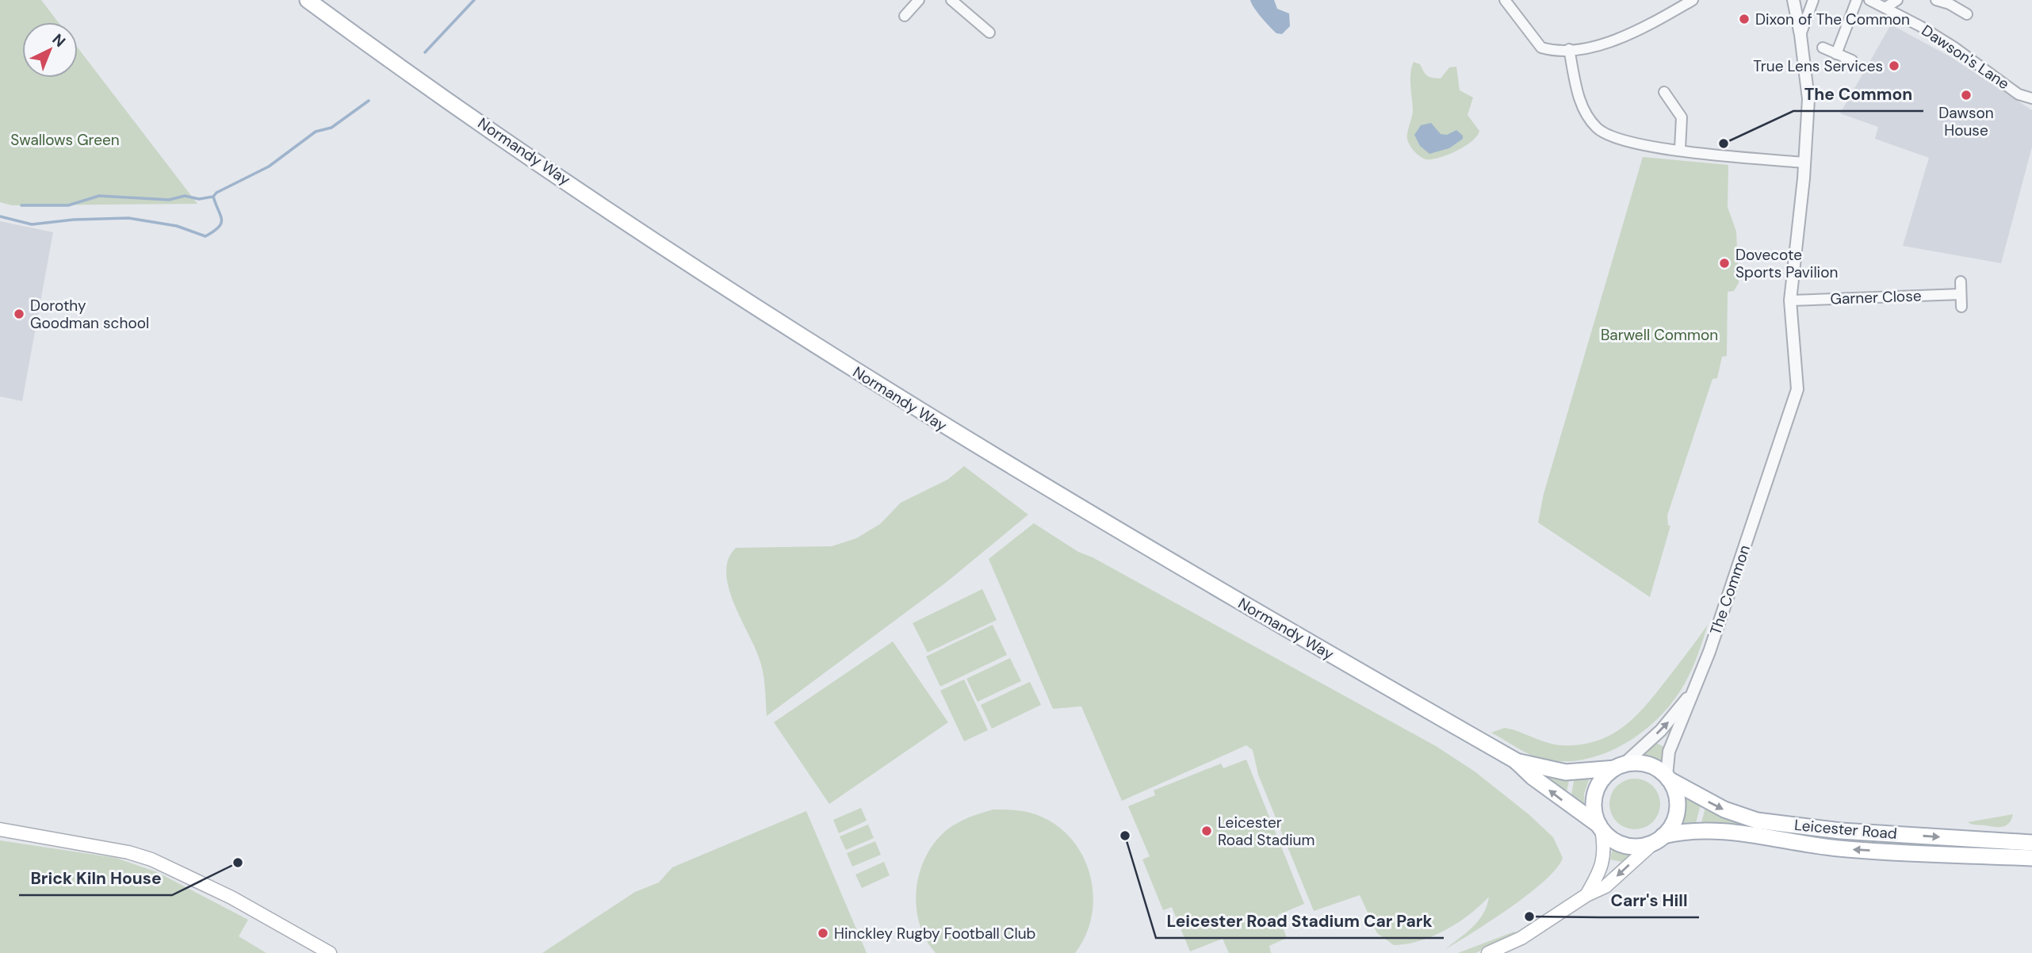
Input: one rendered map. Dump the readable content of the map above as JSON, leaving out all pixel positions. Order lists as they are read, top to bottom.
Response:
{
  "streets": {
    "main road": ["Normandy Way", "Leicester Road"],
    "street": ["Dawson's Lane", "Garner Close", "The Common"]
  },
  "crossings": [
    ["Normandy Way", "The Common"],
    ["Normandy Way", "Leicester Road"],
    ["Garner Close", "The Common"],
    ["The Common", "Leicester Road"]
  ],
  "parks": ["Swallows Green", "Barwell Common"],
  "places": [
    "Dixon of The Common",
    "True Lens Services",
    "Dawson House",
    "The Common",
    "Dovecote Sports Pavilion",
    "Dorothy Goodman school",
    "Leicester Road Stadium",
    "Leicester Road Stadium Car Park",
    "Brick Kiln House",
    "Carr's Hill",
    "Hinckley Rugby Football Club"
  ],
  "north": "top right"
}
